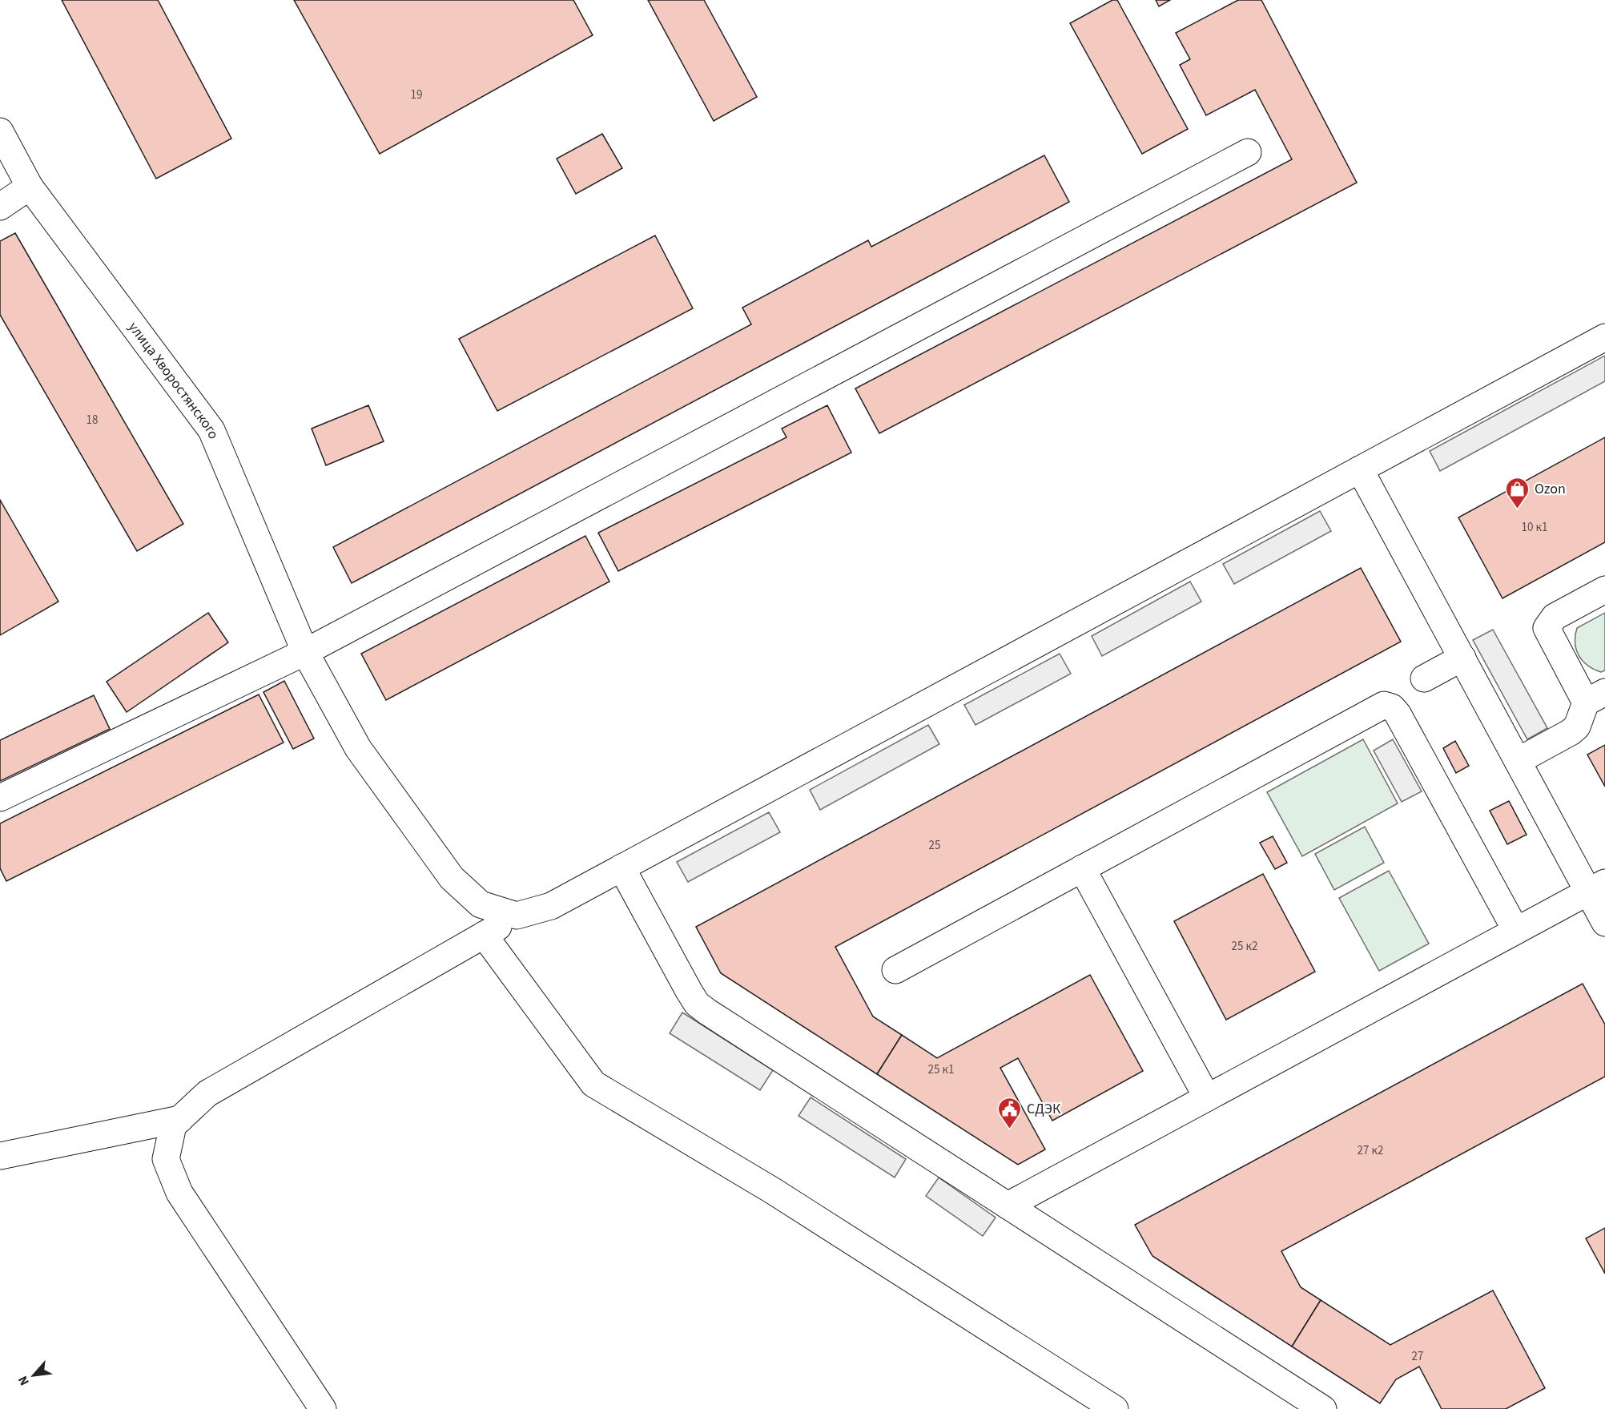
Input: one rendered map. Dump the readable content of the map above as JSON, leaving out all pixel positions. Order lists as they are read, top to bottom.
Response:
{
  "streets": {
    "street": ["улица Хворостянского"]
  },
  "places": {
    "shop": ["Ozon"],
    "public building": ["СДЭК"]
  },
  "house_numbers": [
    "19",
    "18",
    "10 к1",
    "25",
    "25 к2",
    "25 к1",
    "27 к2",
    "27"
  ],
  "north": "bottom left"
}
